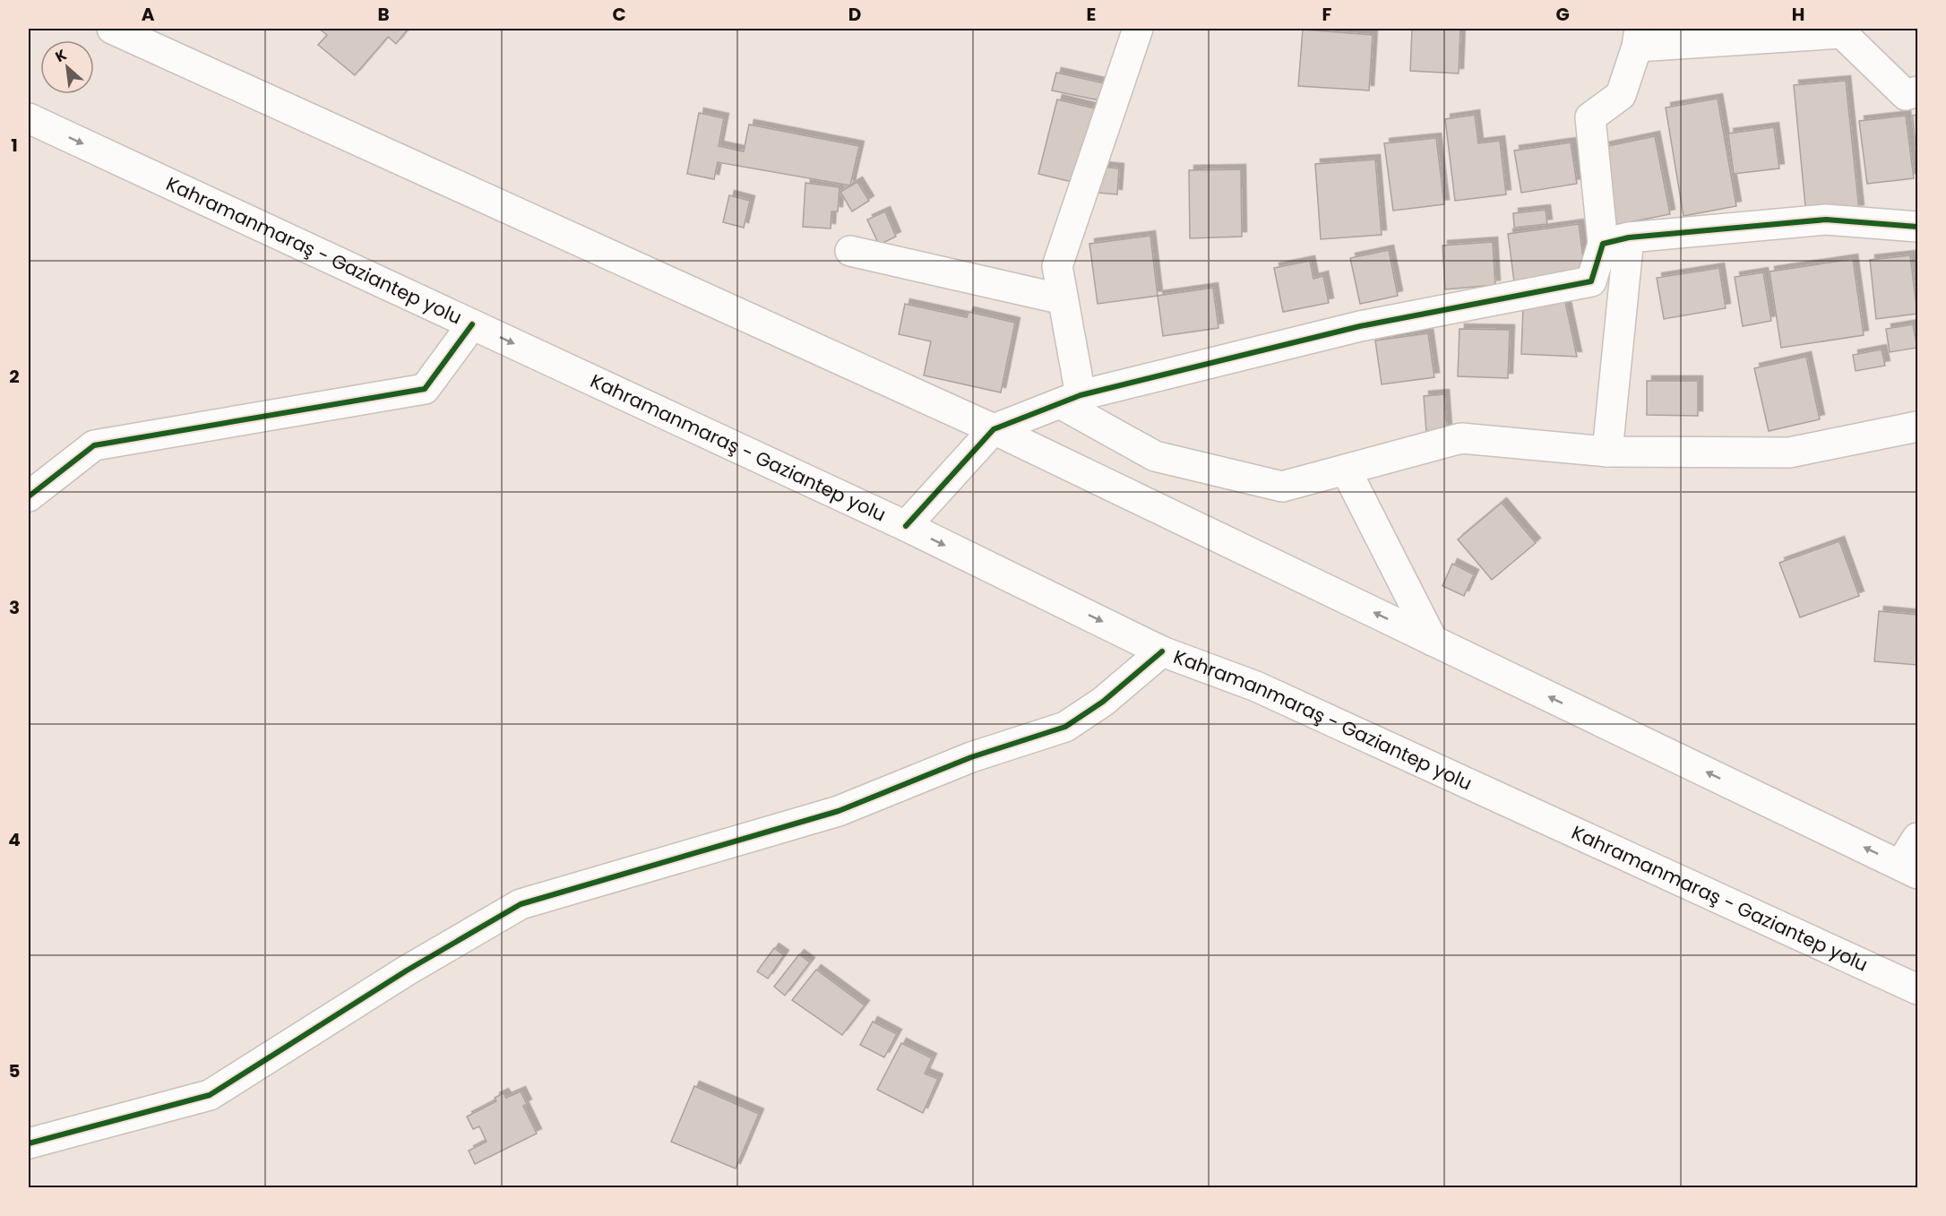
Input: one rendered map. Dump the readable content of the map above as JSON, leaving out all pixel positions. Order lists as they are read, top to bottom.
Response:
{
  "streets": {
    "main road": ["Kahramanmaraş - Gaziantep yolu"]
  },
  "north": "top left",
  "grid": {
    "columns": [
      "A",
      "B",
      "C",
      "D",
      "E",
      "F",
      "G",
      "H"
    ],
    "rows": [
      "1",
      "2",
      "3",
      "4",
      "5"
    ]
  }
}
